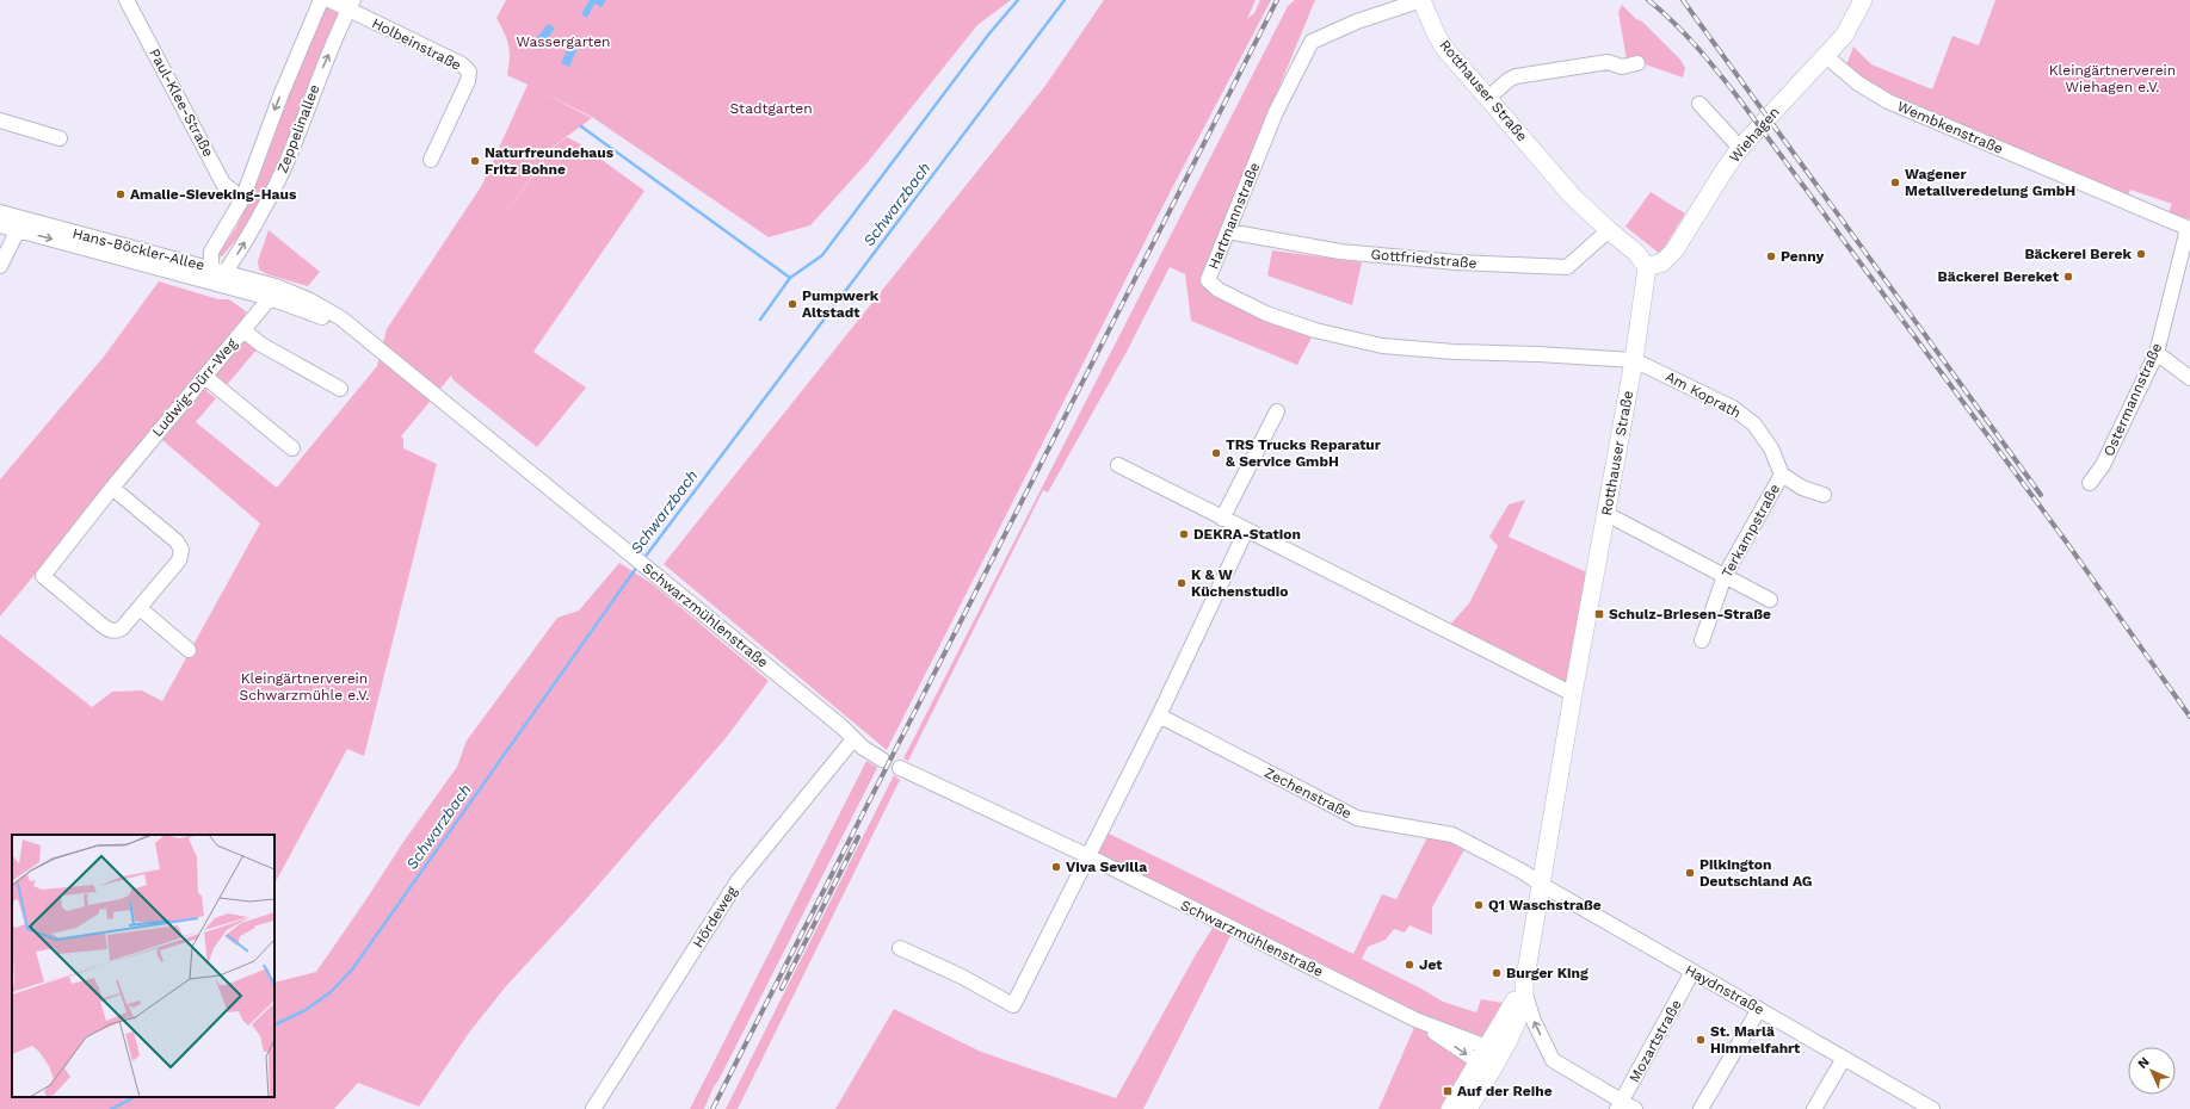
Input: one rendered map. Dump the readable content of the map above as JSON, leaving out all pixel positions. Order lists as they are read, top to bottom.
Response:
{
  "streets": {
    "main road": ["Rotthauser Straße", "Wiehagen"],
    "street": [
      "Holbeinstraße",
      "Paul-Klee-Straße",
      "Wembkenstraße",
      "Zeppelinallee",
      "Hartmannstraße",
      "Hans-Böckler-Allee",
      "Gottfriedstraße",
      "Ludwig-Dürr-Weg",
      "Am Koprath",
      "Ostermannstraße",
      "Terkampstraße",
      "Schwarzmühlenstraße",
      "Zechenstraße",
      "Hördeweg",
      "Haydnstraße",
      "Mozartstraße"
    ]
  },
  "crossings": [
    ["Holbeinstraße", "Zeppelinallee"],
    ["Rotthauser Straße", "Wiehagen"],
    ["Rotthauser Straße", "Hartmannstraße"],
    ["Rotthauser Straße", "Gottfriedstraße"],
    ["Rotthauser Straße", "Am Koprath"],
    ["Rotthauser Straße", "Schwarzmühlenstraße"],
    ["Rotthauser Straße", "Zechenstraße"],
    ["Rotthauser Straße", "Haydnstraße"],
    ["Paul-Klee-Straße", "Zeppelinallee"],
    ["Wembkenstraße", "Wiehagen"],
    ["Wembkenstraße", "Ostermannstraße"],
    ["Zeppelinallee", "Hans-Böckler-Allee"],
    ["Hartmannstraße", "Gottfriedstraße"],
    ["Hartmannstraße", "Am Koprath"],
    ["Hans-Böckler-Allee", "Ludwig-Dürr-Weg"],
    ["Hans-Böckler-Allee", "Schwarzmühlenstraße"],
    ["Ludwig-Dürr-Weg", "Schwarzmühlenstraße"],
    ["Am Koprath", "Terkampstraße"],
    ["Schwarzmühlenstraße", "Hördeweg"],
    ["Zechenstraße", "Haydnstraße"],
    ["Haydnstraße", "Mozartstraße"]
  ],
  "water": ["Schwarzbach"],
  "parks": [
    "Wassergarten",
    "Kleingärtnerverein Wiehagen e.V.",
    "Stadtgarten",
    "Kleingärtnerverein Schwarzmühle e.V."
  ],
  "places": {
    "other": [
      "Naturfreundehaus Fritz Bohne",
      "Wagener Metallveredelung GmbH",
      "Amalie-Sieveking-Haus",
      "Bäckerei Berek",
      "Penny",
      "Bäckerei Bereket",
      "Pumpwerk Altstadt",
      "TRS Trucks Reparatur & Service GmbH",
      "DEKRA-Station",
      "K & W Küchenstudio",
      "Viva Sevilla",
      "Pilkington Deutschland AG",
      "Q1 Waschstraße",
      "Jet",
      "Burger King",
      "St. Marlä Himmelfahrt"
    ],
    "transit": ["Schulz-Briesen-Straße", "Auf der Reihe"]
  },
  "north": "top left"
}
